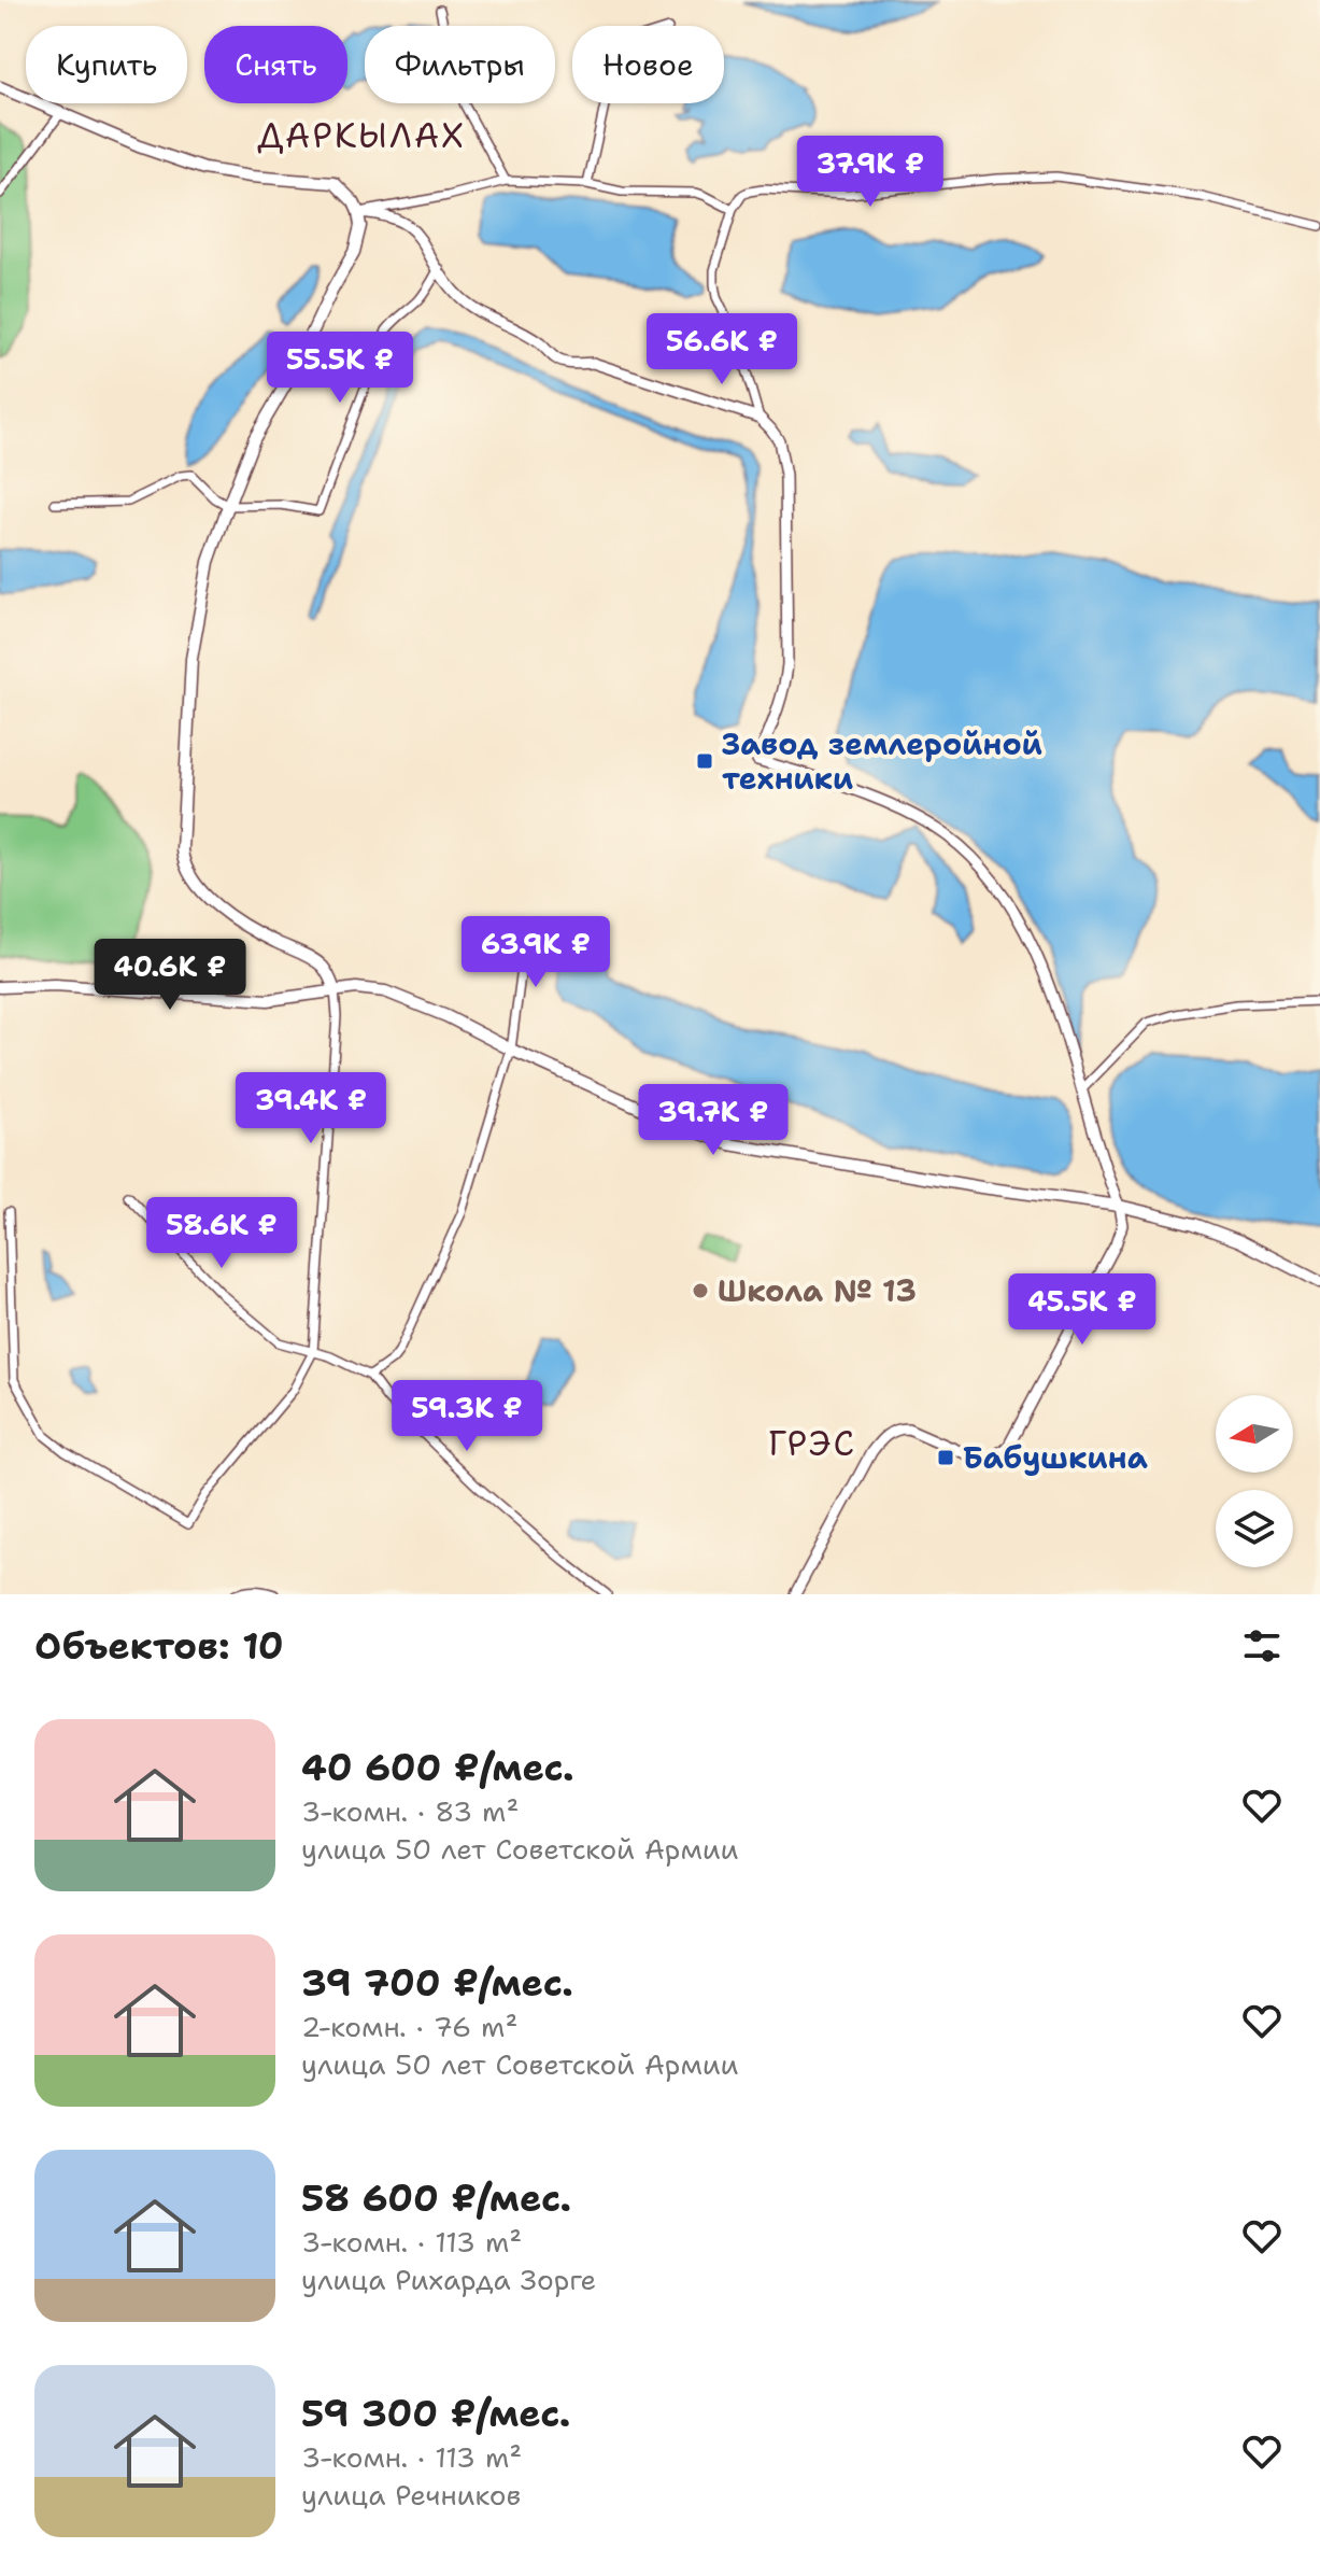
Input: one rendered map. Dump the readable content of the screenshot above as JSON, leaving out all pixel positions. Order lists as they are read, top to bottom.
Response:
{
  "districts": ["ДАРКЫЛАХ", "ГРЭС"],
  "places": {
    "transit": ["Завод землеройной техники", "Бабушкина"],
    "other": ["Школа № 13"]
  },
  "north": "left",
  "page": {
    "chip": [
      "Купить",
      "Снять",
      "Фильтры",
      "Новое"
    ],
    "price": [
      "37.9K ₽",
      "56.6K ₽",
      "55.5K ₽",
      "63.9K ₽",
      "40.6K ₽",
      "39.4K ₽",
      "39.7K ₽",
      "58.6K ₽",
      "45.5K ₽",
      "59.3K ₽"
    ],
    "heading": "Объектов: 10",
    "list": [
      {
        "name": "40 600 ₽/мес.",
        "note": "3-комн. · 83 m² · улица 50 лет Советской Армии"
      },
      {
        "name": "39 700 ₽/мес.",
        "note": "2-комн. · 76 m² · улица 50 лет Советской Армии"
      },
      {
        "name": "58 600 ₽/мес.",
        "note": "3-комн. · 113 m² · улица Рихарда Зорге"
      },
      {
        "name": "59 300 ₽/мес.",
        "note": "3-комн. · 113 m² · улица Речников"
      }
    ]
  }
}
